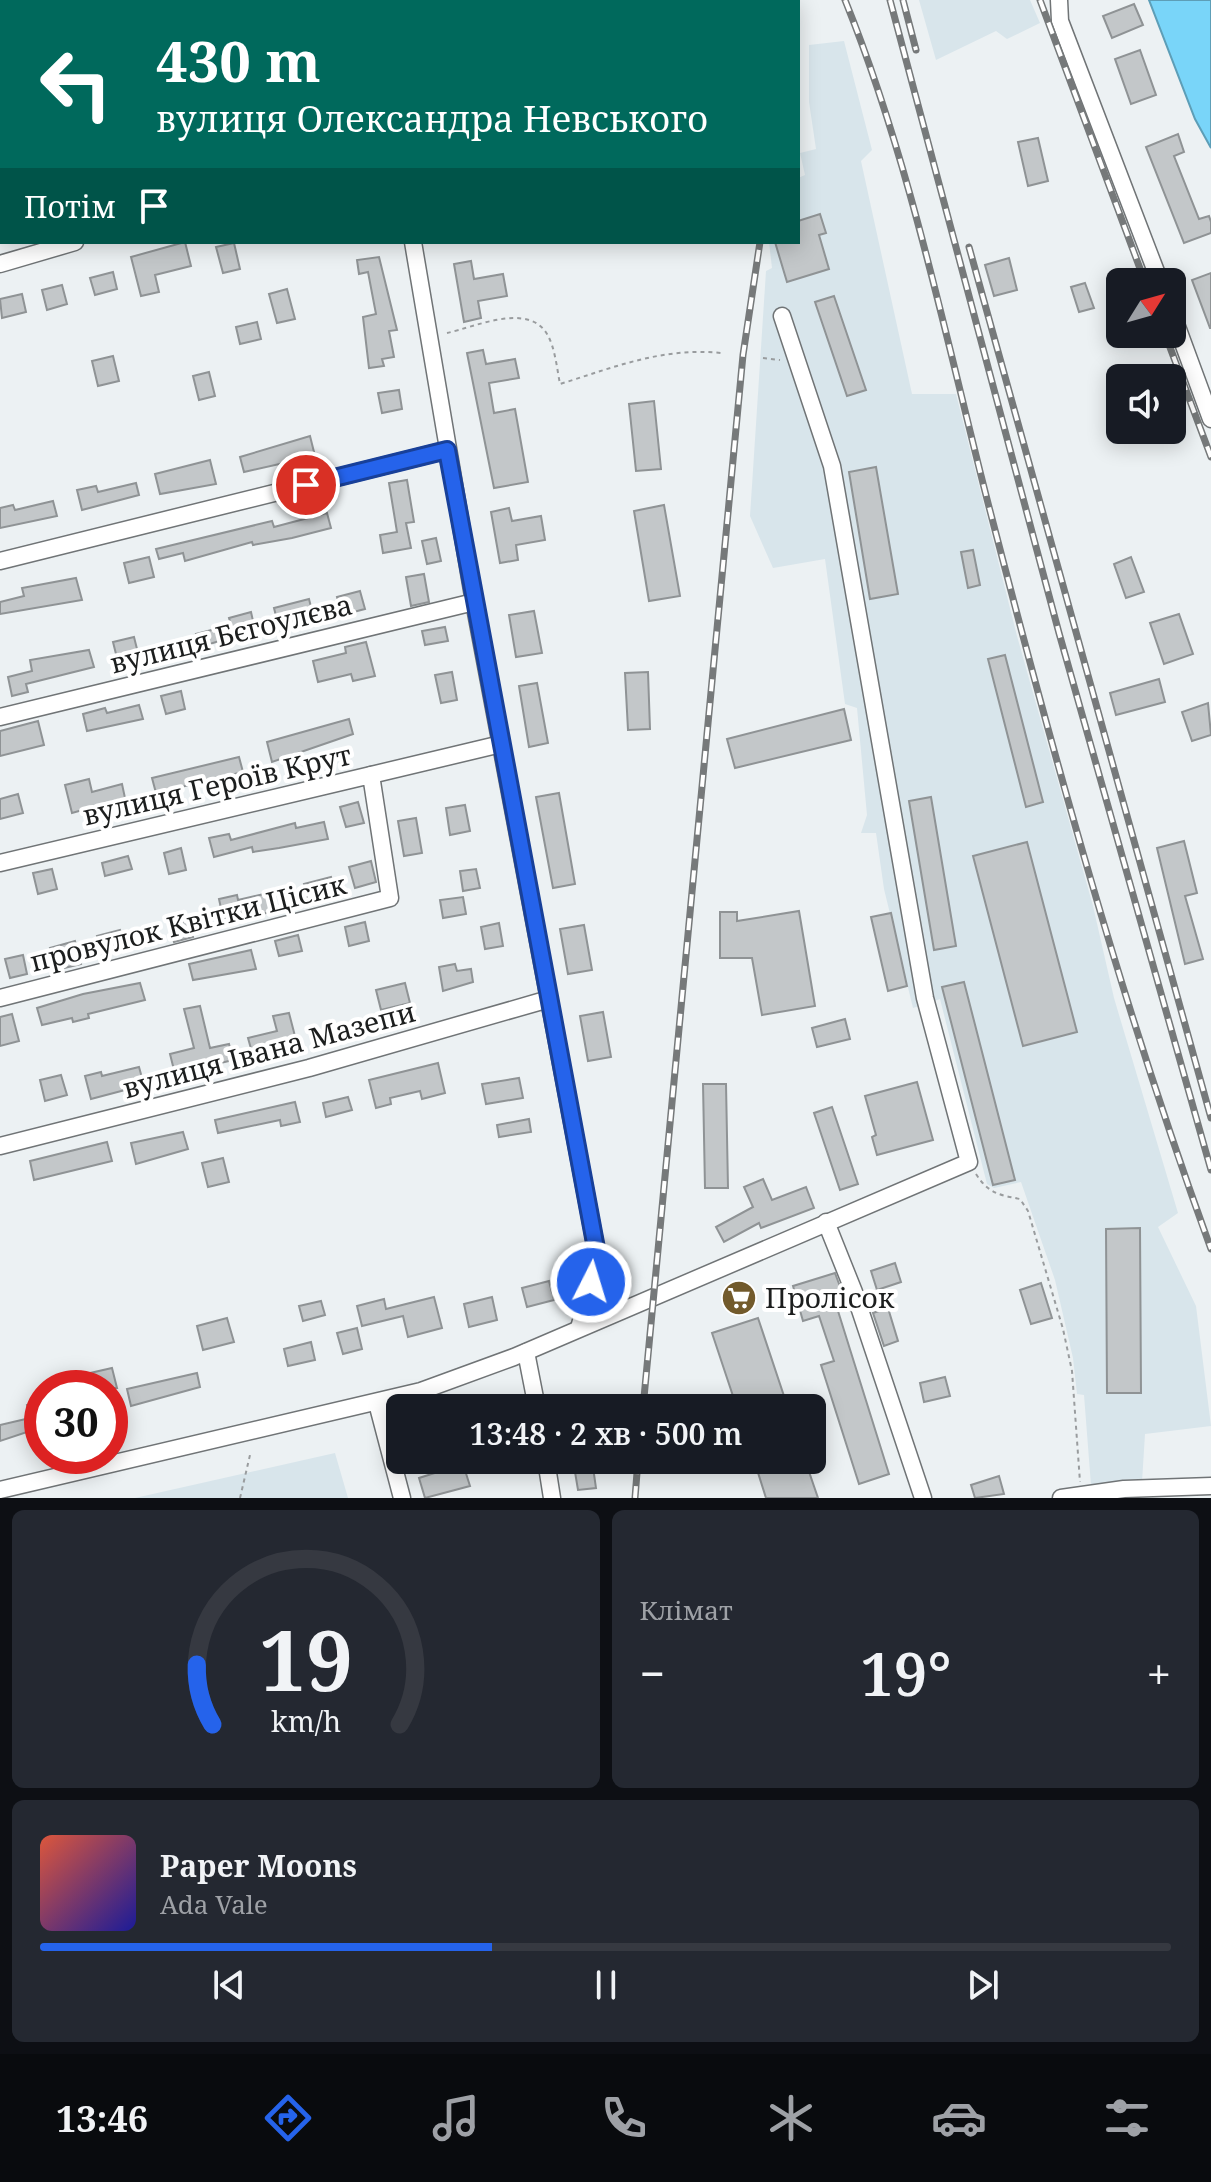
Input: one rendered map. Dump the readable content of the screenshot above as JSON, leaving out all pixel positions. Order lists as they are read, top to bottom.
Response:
{
  "streets": {
    "street": [
      "вулиця Бєгоулєва",
      "вулиця Героїв Крут",
      "провулок Квітки Цісик",
      "вулиця Івана Мазепи"
    ]
  },
  "crossings": [
    ["вулиця Героїв Крут", "провулок Квітки Цісик"]
  ],
  "places": {
    "supermarket": ["Пролісок"]
  },
  "north": "top right",
  "page": {
    "turn": ["430 m", "вулиця Олександра Невського"],
    "then": "Потім",
    "limit": "30",
    "trip": "13:48 · 2 хв · 500 m",
    "tile": "Клімат",
    "heat": ["−", "19°", "+"],
    "song": ["Paper Moons", "Ada Vale"],
    "tabs": "13:46",
    "gauge": ["19", "km/h"]
  }
}
